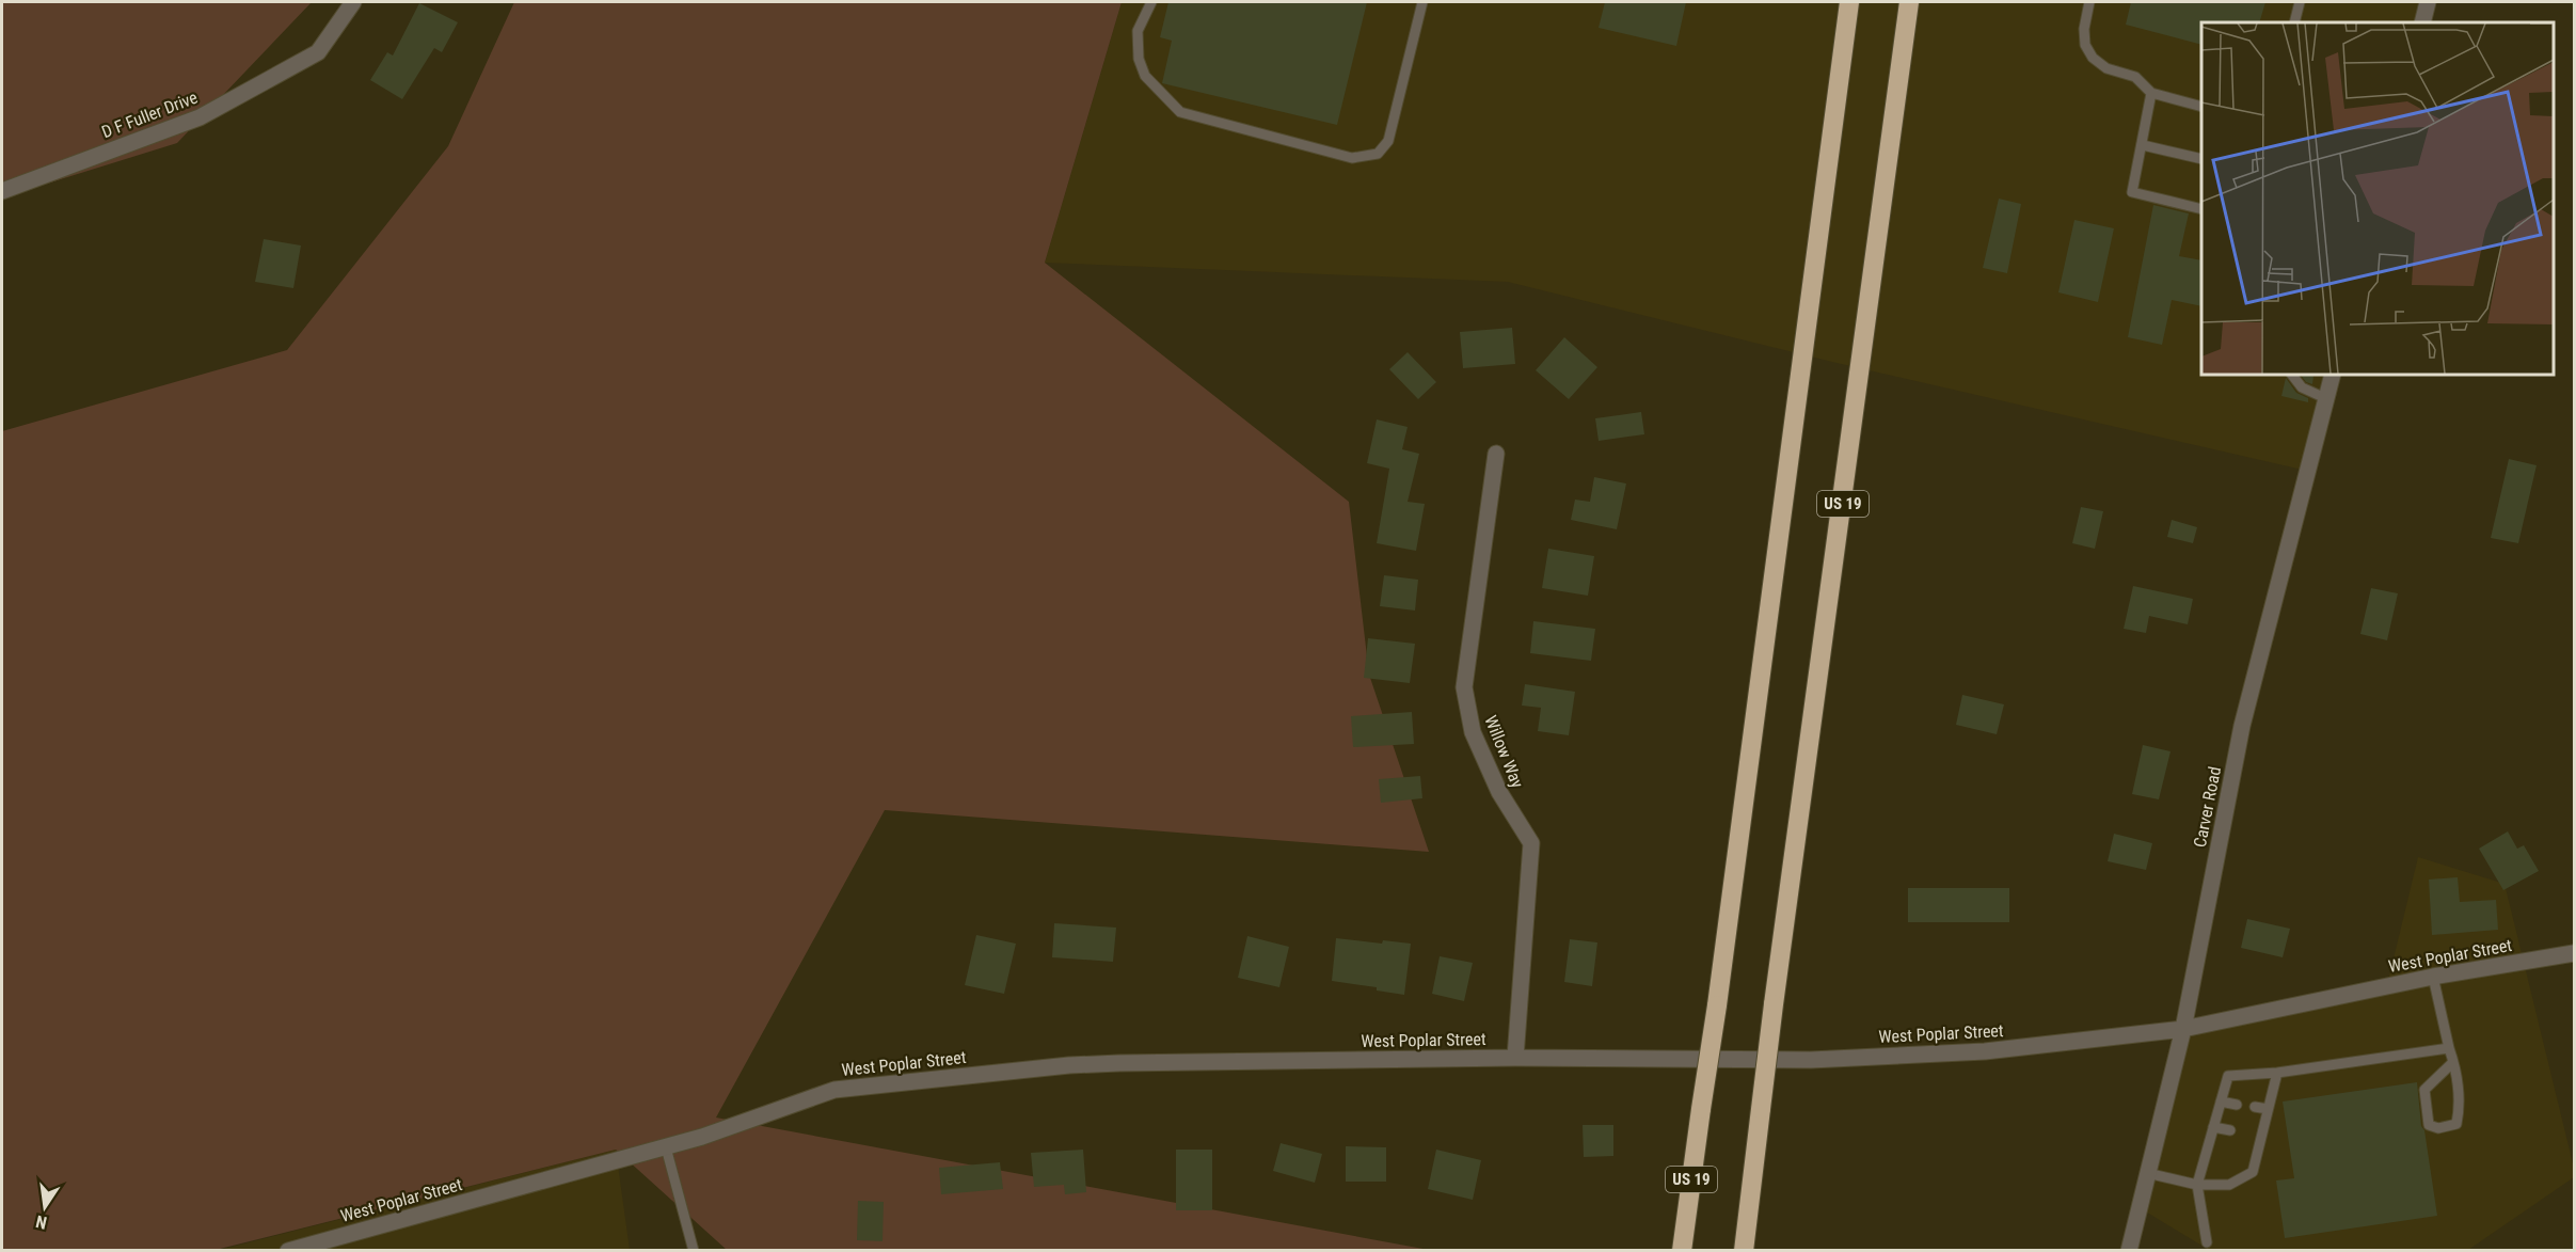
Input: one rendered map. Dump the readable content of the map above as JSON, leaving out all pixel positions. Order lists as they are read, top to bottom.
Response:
{
  "streets": {
    "highway": ["US 19"],
    "street": [
      "D F Fuller Drive",
      "Willow Way",
      "Carver Road",
      "West Poplar Street"
    ]
  },
  "crossings": [
    ["Willow Way", "West Poplar Street"],
    ["Carver Road", "West Poplar Street"]
  ],
  "north": "bottom"
}
